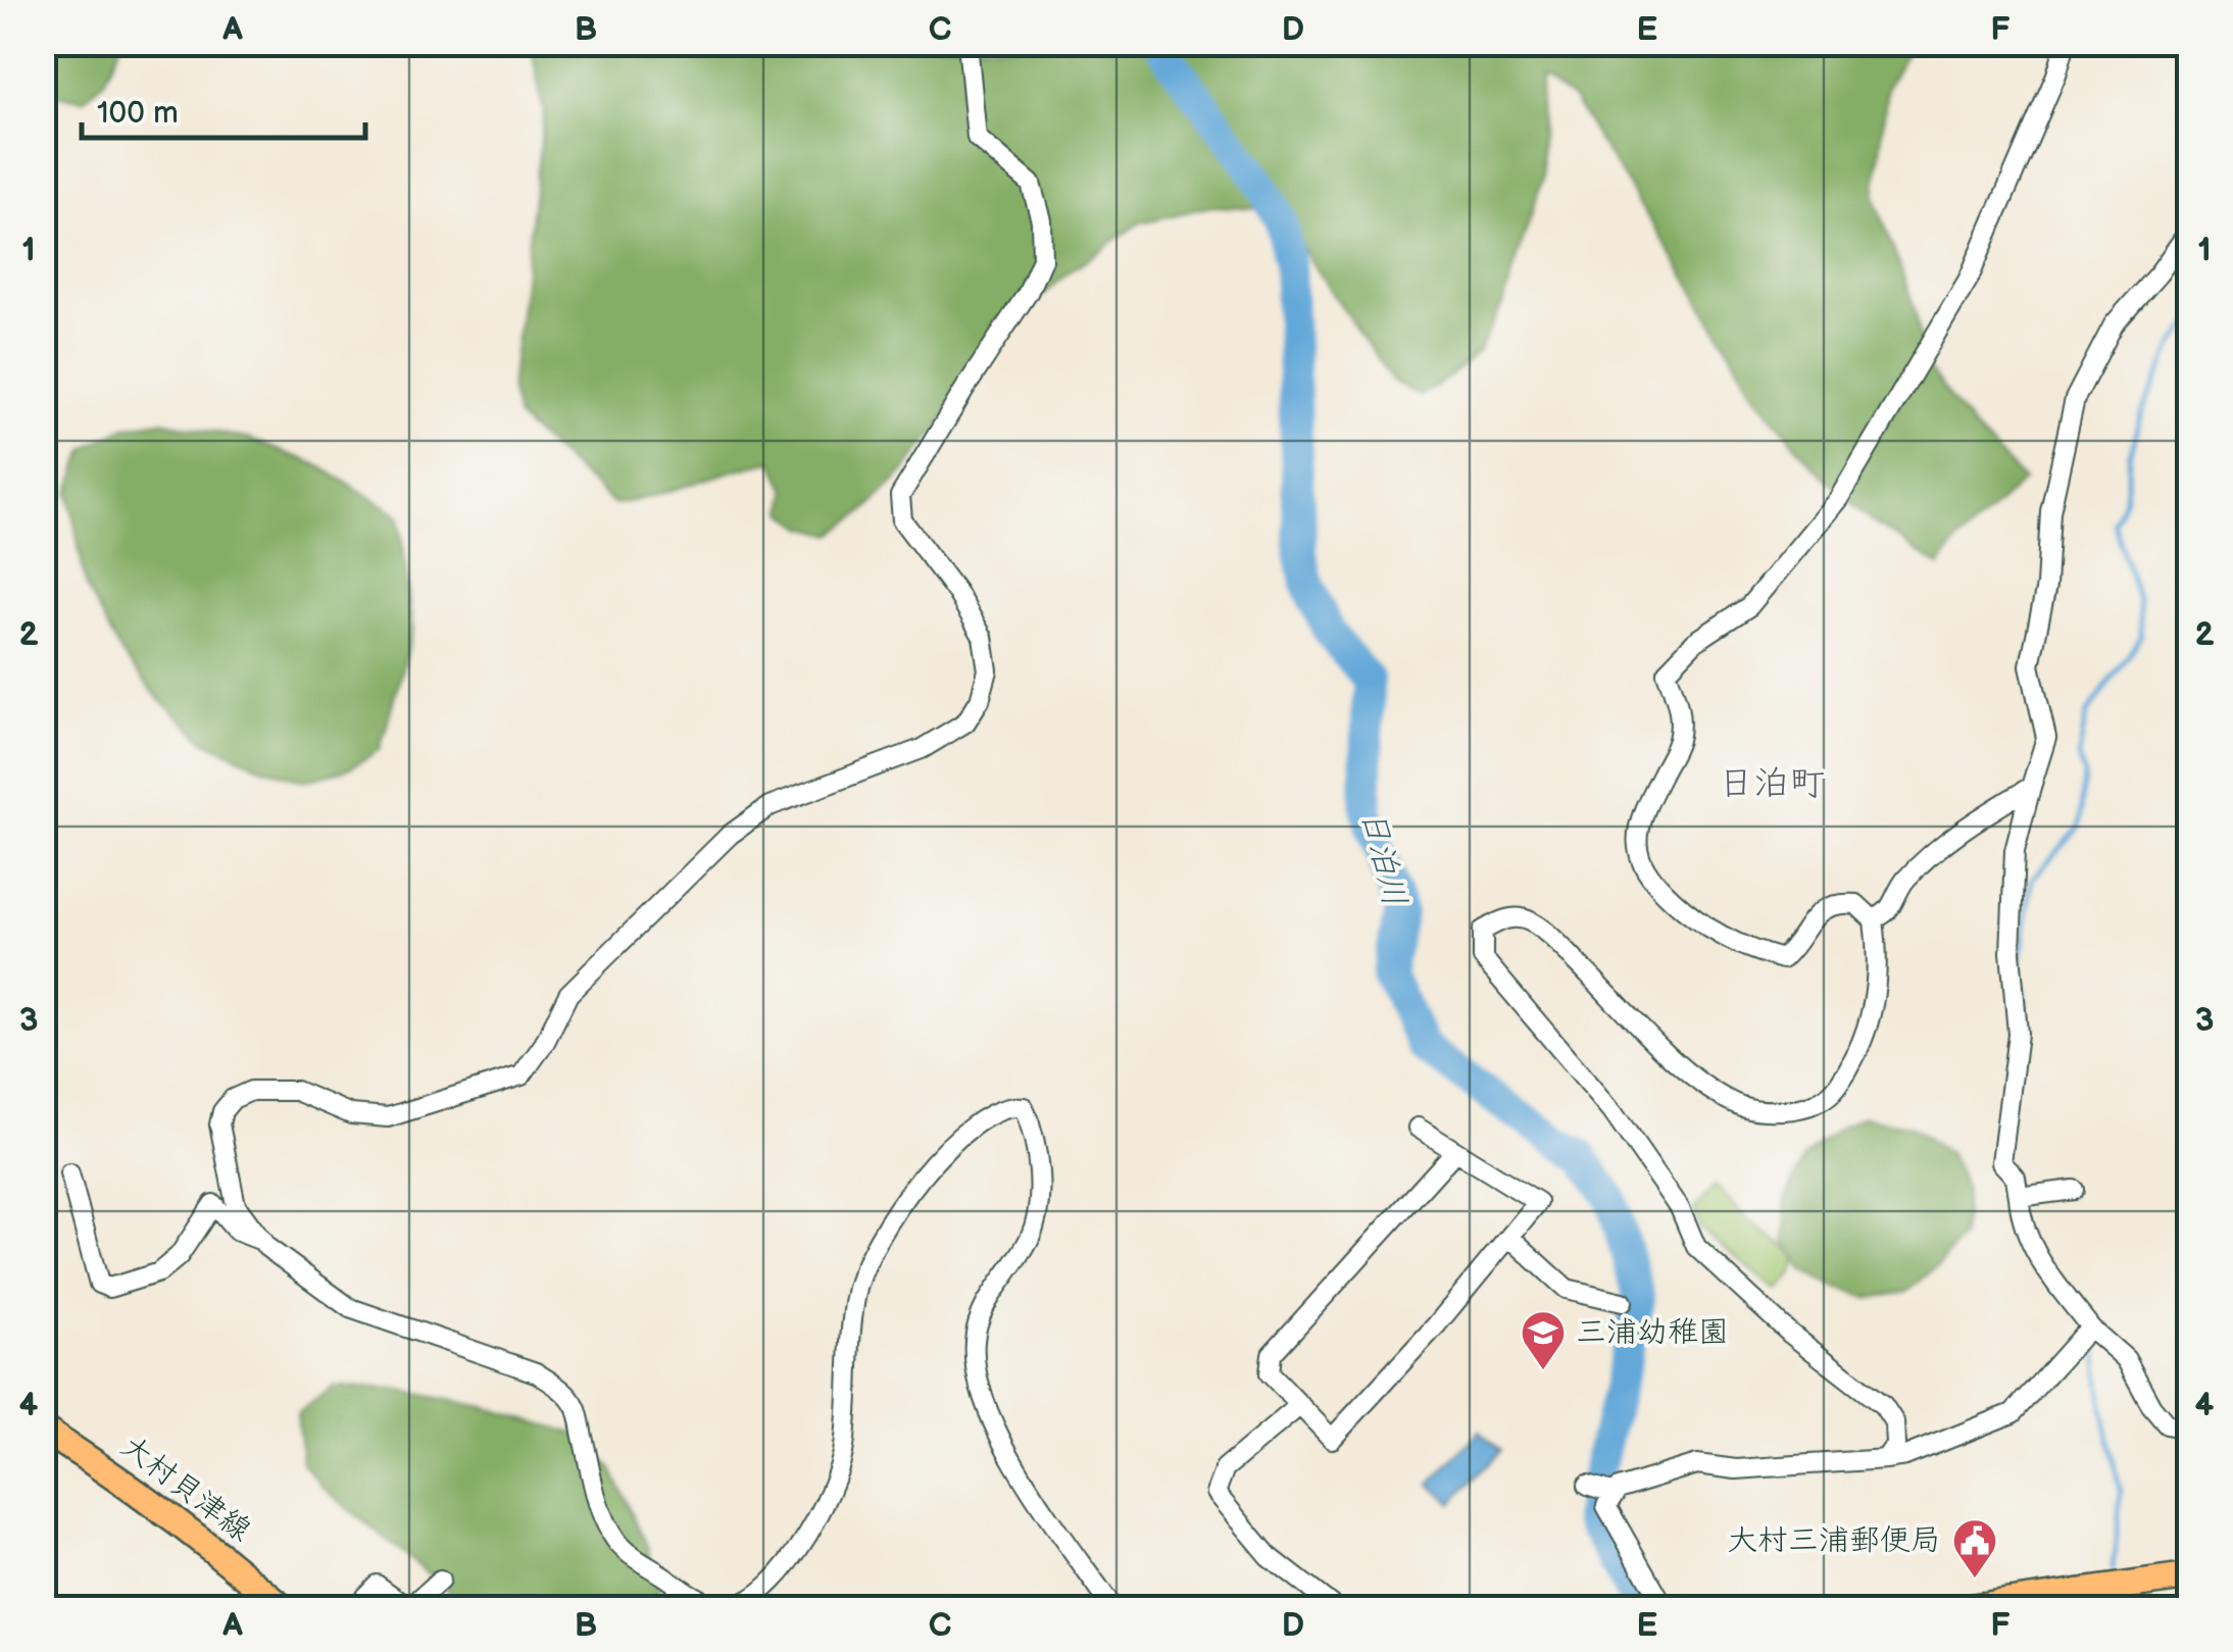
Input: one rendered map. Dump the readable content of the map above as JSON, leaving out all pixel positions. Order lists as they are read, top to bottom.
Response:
{
  "streets": {
    "main road": ["大村貝津線"]
  },
  "districts": ["日泊町"],
  "water": ["日泊川"],
  "places": {
    "school or university": ["三浦幼稚園"],
    "public building": ["大村三浦郵便局"]
  },
  "scale_bar": "100 m",
  "grid": {
    "columns": [
      "A",
      "B",
      "C",
      "D",
      "E",
      "F"
    ],
    "rows": [
      "1",
      "2",
      "3",
      "4"
    ]
  }
}
